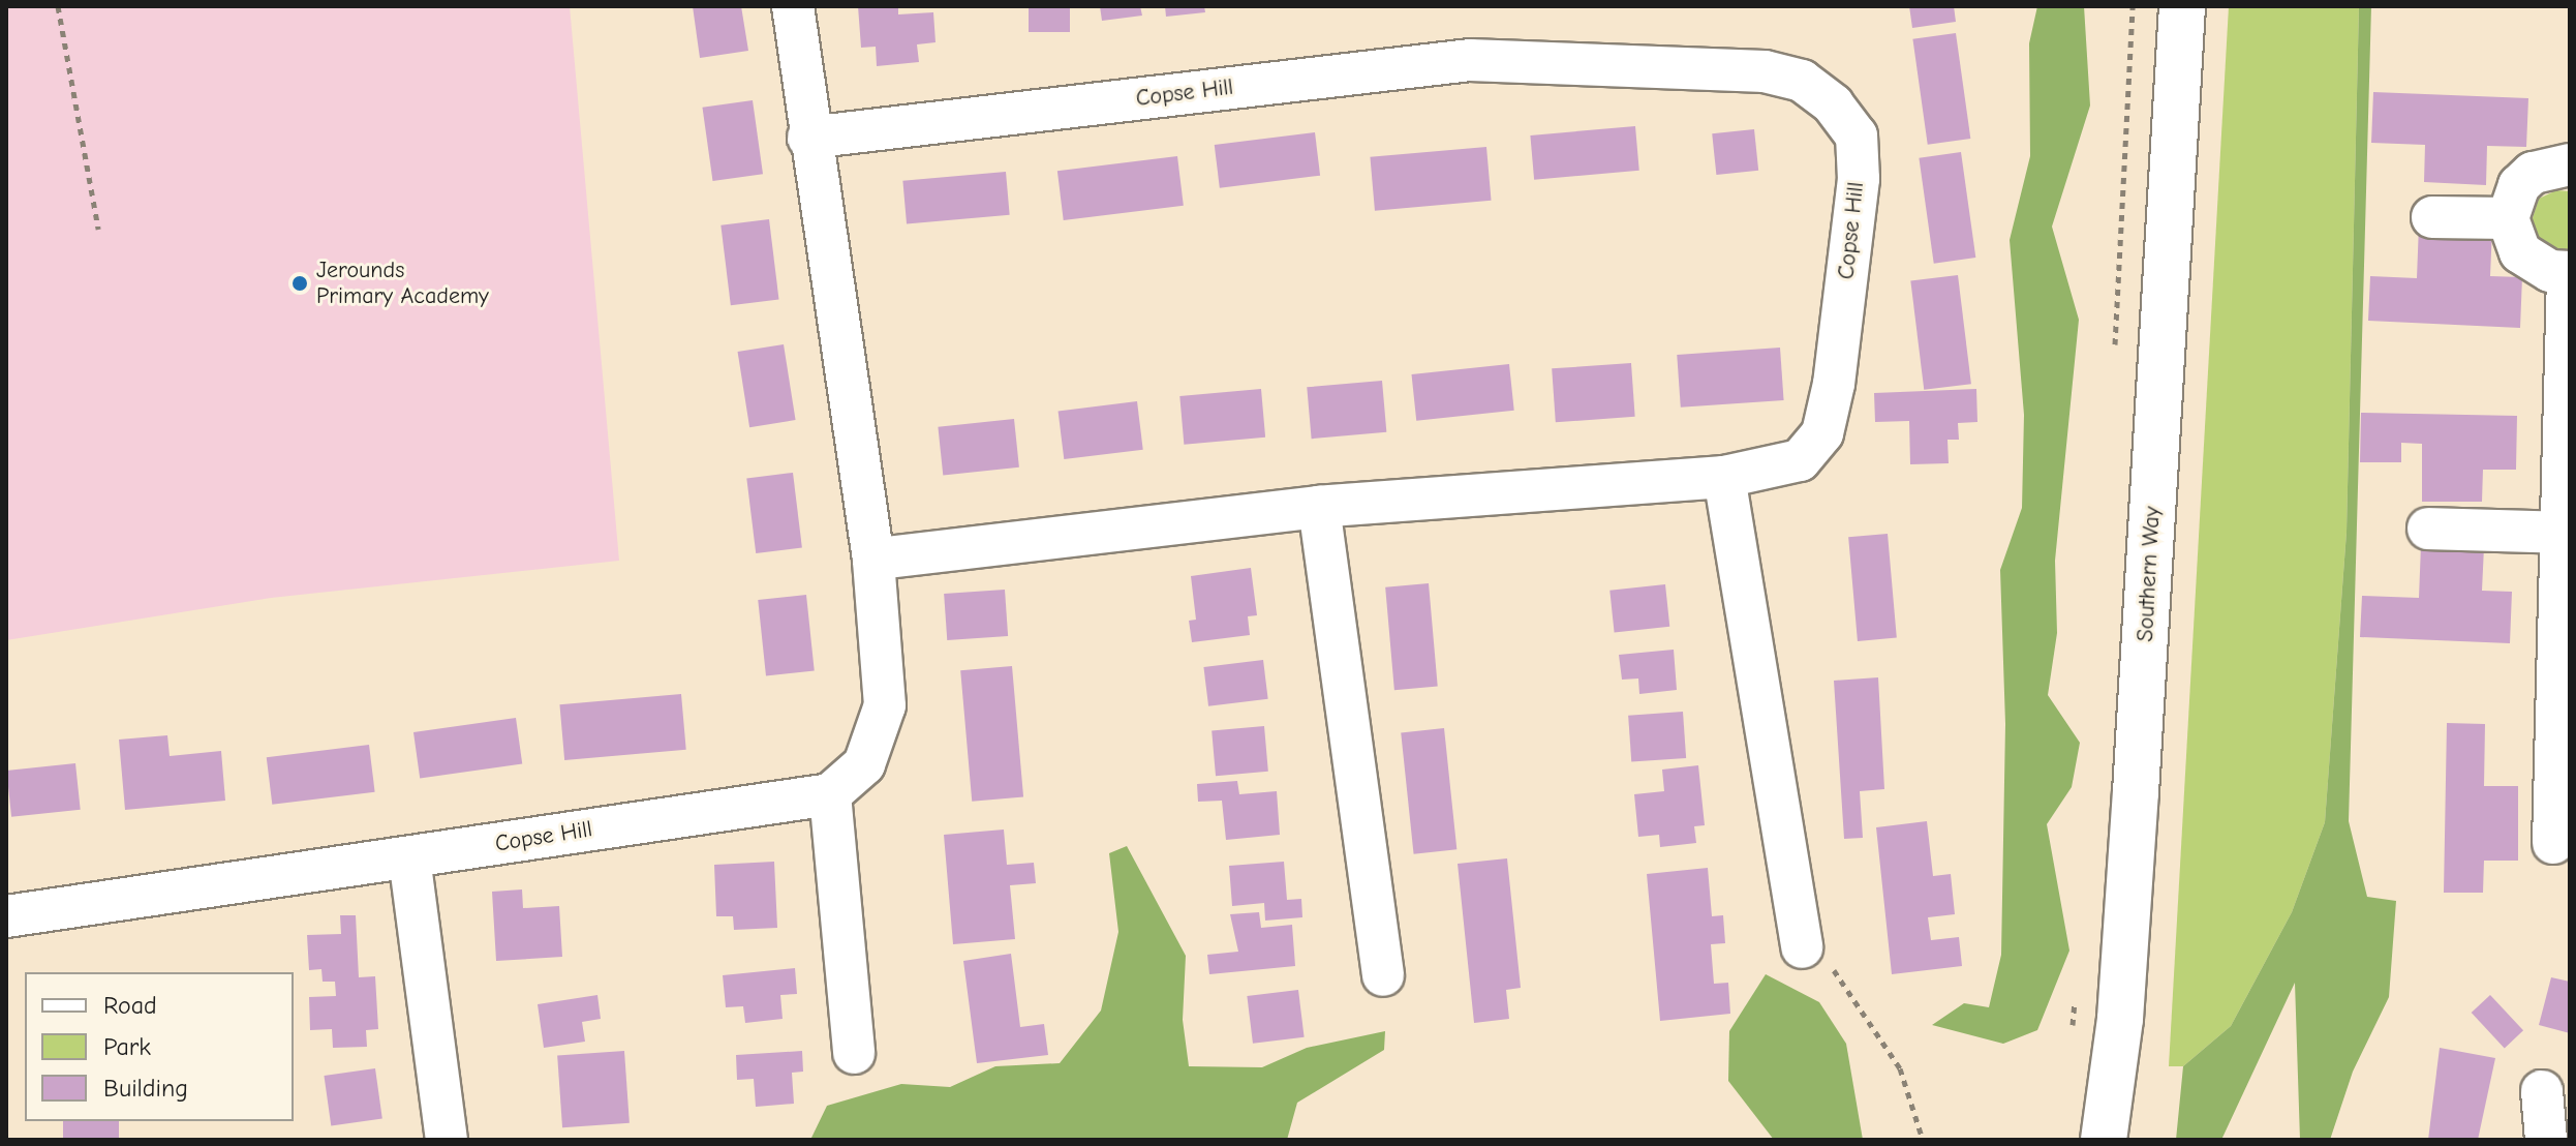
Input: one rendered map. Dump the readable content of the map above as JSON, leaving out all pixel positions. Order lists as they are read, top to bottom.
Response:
{
  "streets": {
    "main road": ["Southern Way"],
    "street": ["Copse Hill"]
  },
  "places": ["Jerounds Primary Academy"],
  "legend": ["Road", "Park", "Building"]
}
